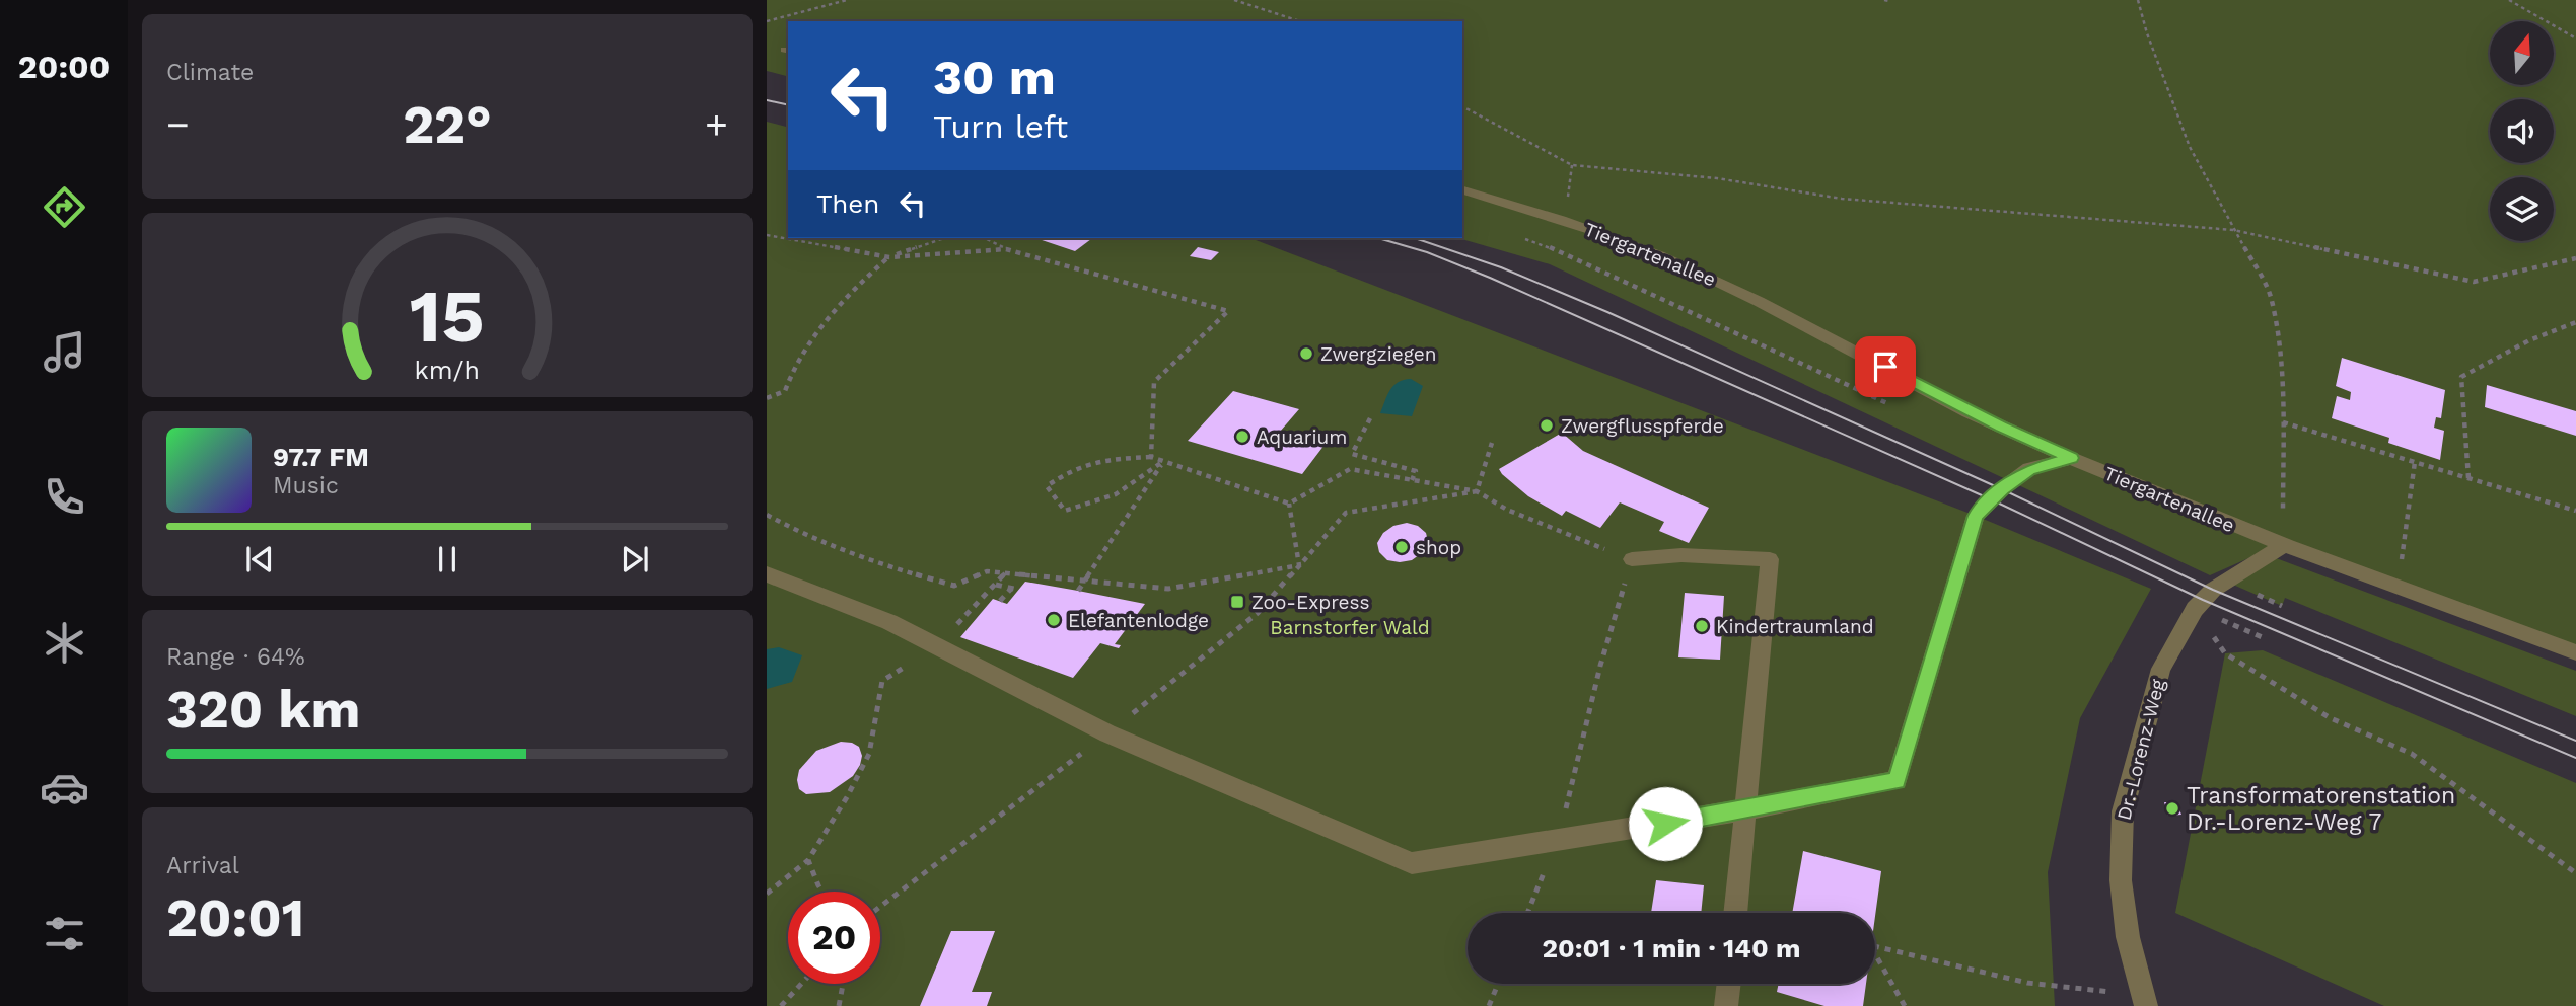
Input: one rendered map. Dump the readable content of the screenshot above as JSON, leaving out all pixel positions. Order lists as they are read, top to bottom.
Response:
{
  "streets": {
    "street": ["Tiergartenallee", "Dr.-Lorenz-Weg"]
  },
  "crossings": [
    ["Tiergartenallee", "Dr.-Lorenz-Weg"]
  ],
  "parks": ["Barnstorfer Wald"],
  "places": {
    "other": [
      "Zwergziegen",
      "Zwergflusspferde",
      "Aquarium",
      "shop",
      "Elefantenlodge",
      "Kindertraumland",
      "Transformatorenstation Dr.-Lorenz-Weg 7"
    ],
    "transit": ["Zoo-Express"]
  },
  "north": "top",
  "page": {
    "tabs": "20:00",
    "tile": [
      "Climate",
      ["Range · 64%", "320 km"],
      ["Arrival", "20:01"]
    ],
    "turn": ["30 m", "Turn left"],
    "heat": ["−", "22°", "+"],
    "then": "Then",
    "song": ["97.7 FM", "Music"],
    "limit": "20",
    "trip": "20:01 · 1 min · 140 m",
    "gauge": ["15", "km/h"]
  }
}
